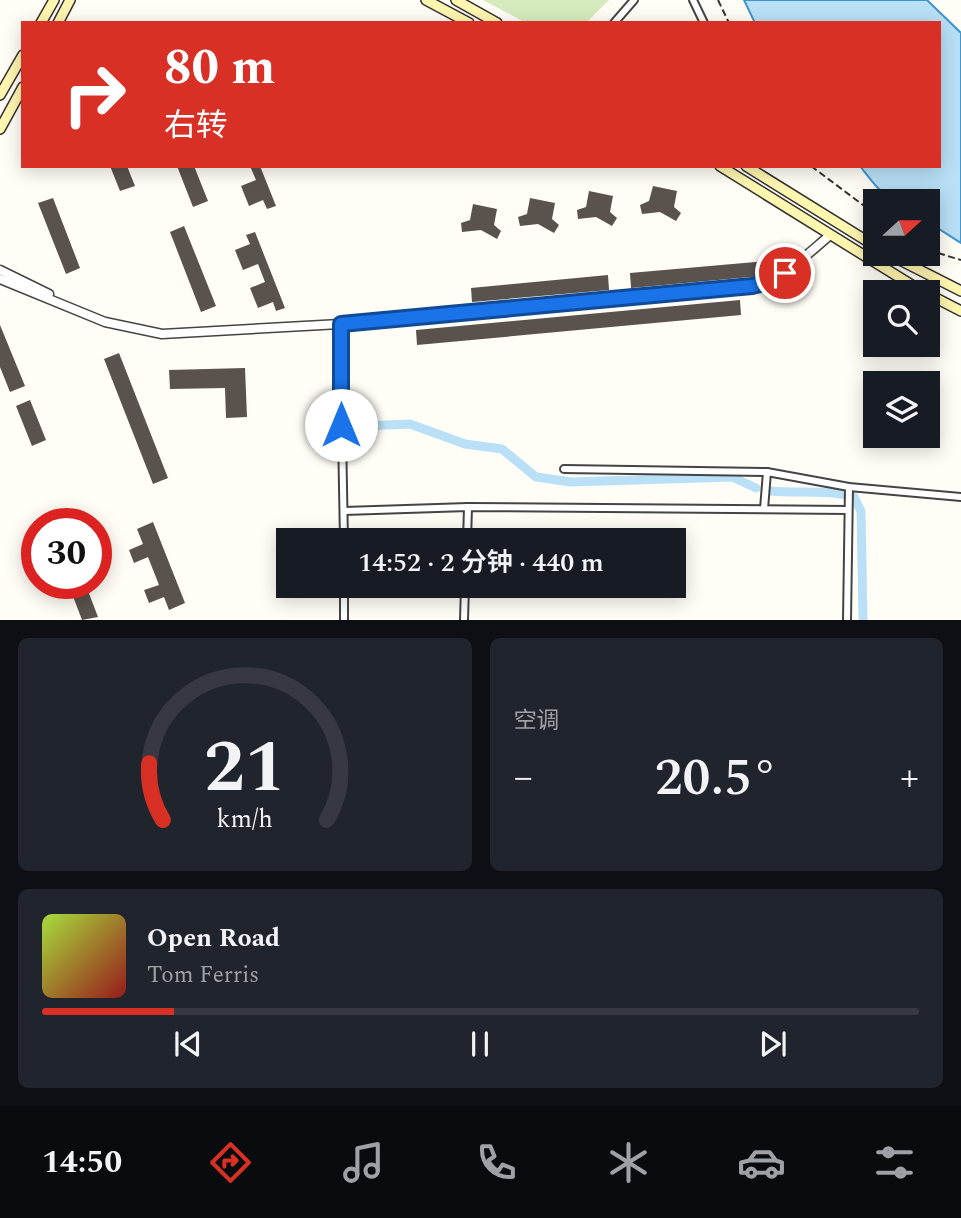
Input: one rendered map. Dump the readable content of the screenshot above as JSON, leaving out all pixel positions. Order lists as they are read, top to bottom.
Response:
{
  "north": "right",
  "page": {
    "turn": ["80 m", "右转"],
    "limit": "30",
    "trip": "14:52 · 2 分钟 · 440 m",
    "tile": "空调",
    "heat": ["−", "20.5°", "+"],
    "song": ["Open Road", "Tom Ferris"],
    "tabs": "14:50",
    "gauge": ["21", "km/h"]
  }
}
